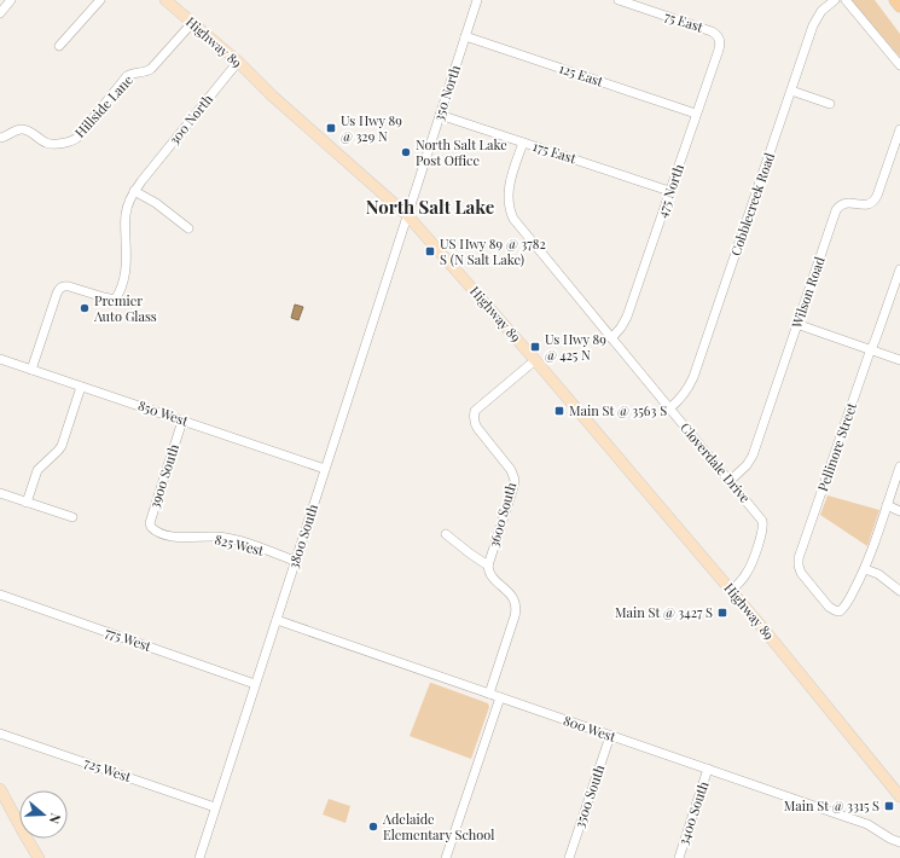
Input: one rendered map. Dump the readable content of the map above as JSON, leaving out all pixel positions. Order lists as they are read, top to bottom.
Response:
{
  "streets": {
    "main road": ["Highway 89"],
    "street": [
      "75 East",
      "125 East",
      "350 North",
      "Hillside Lane",
      "300 North",
      "175 East",
      "475 North",
      "Cobblecreek Road",
      "Wilson Road",
      "850 West",
      "Pellinore Street",
      "Cloverdale Drive",
      "3900 South",
      "3600 South",
      "3800 South",
      "825 West",
      "775 West",
      "800 West",
      "725 West",
      "3500 South",
      "3400 South"
    ]
  },
  "crossings": [
    ["75 East", "475 North"],
    ["Highway 89", "350 North"],
    ["Highway 89", "Hillside Lane"],
    ["Highway 89", "300 North"],
    ["Highway 89", "Cloverdale Drive"],
    ["Highway 89", "3600 South"],
    ["Highway 89", "3800 South"],
    ["125 East", "350 North"],
    ["125 East", "475 North"],
    ["350 North", "175 East"],
    ["350 North", "3800 South"],
    ["300 North", "850 West"],
    ["175 East", "475 North"],
    ["175 East", "Cloverdale Drive"],
    ["475 North", "Cloverdale Drive"],
    ["Cobblecreek Road", "Cloverdale Drive"],
    ["Wilson Road", "Cloverdale Drive"],
    ["850 West", "3900 South"],
    ["850 West", "3800 South"],
    ["3900 South", "825 West"],
    ["3600 South", "800 West"],
    ["3800 South", "825 West"],
    ["3800 South", "775 West"],
    ["3800 South", "800 West"],
    ["3800 South", "725 West"],
    ["800 West", "3500 South"],
    ["800 West", "3400 South"]
  ],
  "districts": ["North Salt Lake"],
  "places": {
    "transit": [
      "Us Hwy 89 @ 329 N",
      "US Hwy 89 @ 3782 S (N Salt Lake)",
      "Us Hwy 89 @ 425 N",
      "Main St @ 3563 S",
      "Main St @ 3427 S",
      "Main St @ 3315 S"
    ],
    "other": ["North Salt Lake Post Office", "Premier Auto Glass", "Adelaide Elementary School"]
  },
  "north": "right"
}
